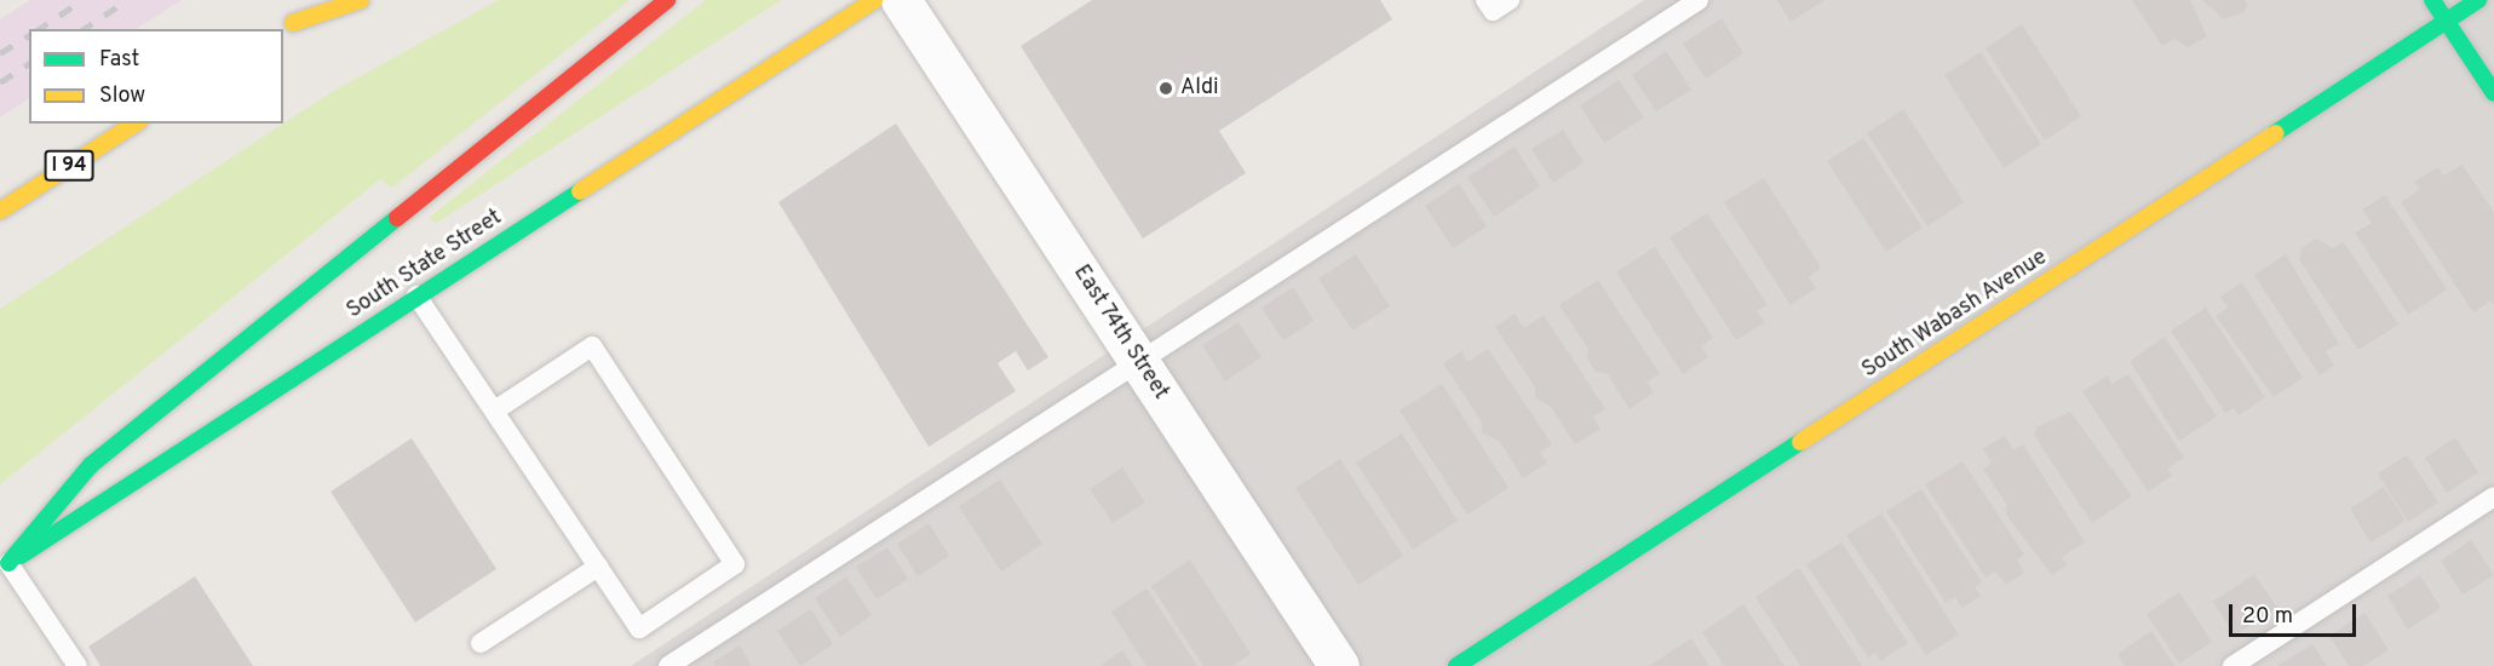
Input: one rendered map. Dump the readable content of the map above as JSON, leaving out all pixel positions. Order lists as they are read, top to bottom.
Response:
{
  "streets": {
    "main road": ["I 94", "South State Street", "South Wabash Avenue"],
    "street": ["East 74th Street"]
  },
  "places": ["Aldi"],
  "legend": ["Fast", "Slow"],
  "scale_bar": "20 m"
}
